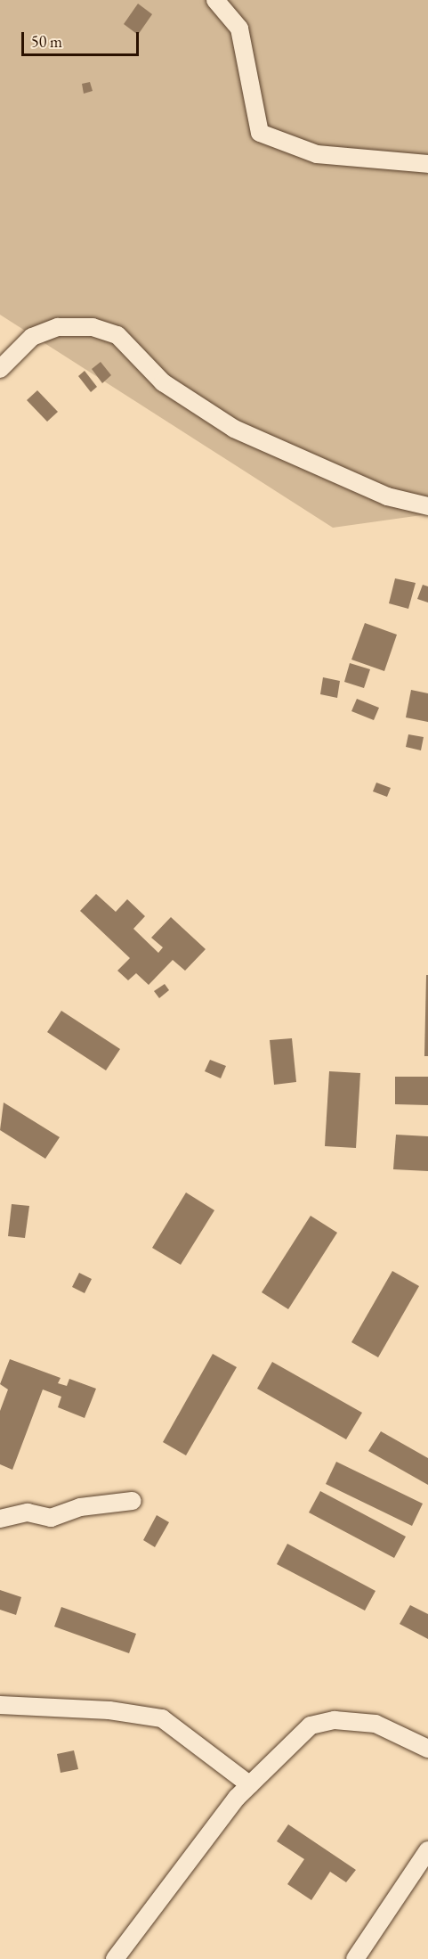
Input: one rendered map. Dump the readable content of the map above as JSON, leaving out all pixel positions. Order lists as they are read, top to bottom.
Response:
{
  "scale_bar": "50 m"
}
